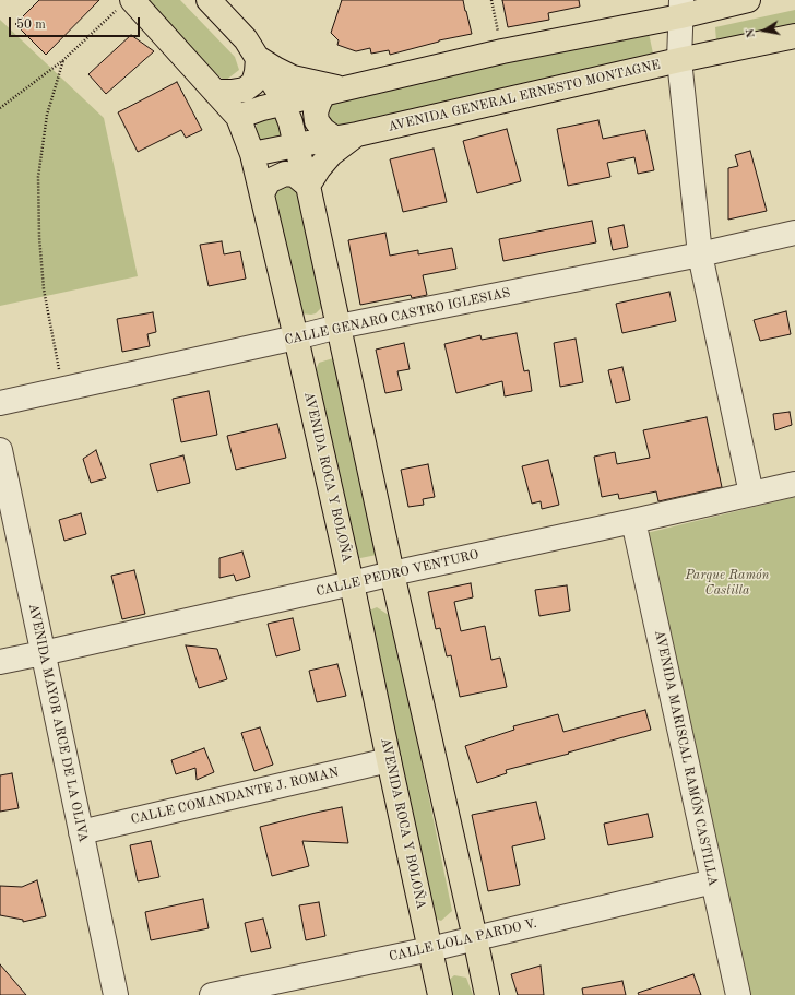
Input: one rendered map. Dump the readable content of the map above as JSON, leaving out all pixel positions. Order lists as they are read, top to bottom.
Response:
{
  "streets": {
    "main road": ["AVENIDA GENERAL ERNESTO MONTAGNE", "AVENIDA ROCA Y BOLOÑA"],
    "street": [
      "CALLE GENARO CASTRO IGLESIAS",
      "CALLE PEDRO VENTURO",
      "AVENIDA MAYOR ARCE DE LA OLIVA",
      "AVENIDA MARISCAL RAMÓN CASTILLA",
      "CALLE COMANDANTE J. ROMAN",
      "CALLE LOLA PARDO V."
    ]
  },
  "crossings": [
    ["AVENIDA GENERAL ERNESTO MONTAGNE", "AVENIDA ROCA Y BOLOÑA"],
    ["CALLE GENARO CASTRO IGLESIAS", "AVENIDA ROCA Y BOLOÑA"],
    ["AVENIDA ROCA Y BOLOÑA", "CALLE PEDRO VENTURO"],
    ["AVENIDA ROCA Y BOLOÑA", "CALLE COMANDANTE J. ROMAN"],
    ["AVENIDA ROCA Y BOLOÑA", "CALLE LOLA PARDO V."],
    ["CALLE PEDRO VENTURO", "AVENIDA MAYOR ARCE DE LA OLIVA"],
    ["CALLE PEDRO VENTURO", "AVENIDA MARISCAL RAMÓN CASTILLA"],
    ["AVENIDA MAYOR ARCE DE LA OLIVA", "CALLE COMANDANTE J. ROMAN"],
    ["AVENIDA MARISCAL RAMÓN CASTILLA", "CALLE LOLA PARDO V."]
  ],
  "parks": ["Parque Ramón Castilla"],
  "scale_bar": "50 m",
  "north": "left"
}
